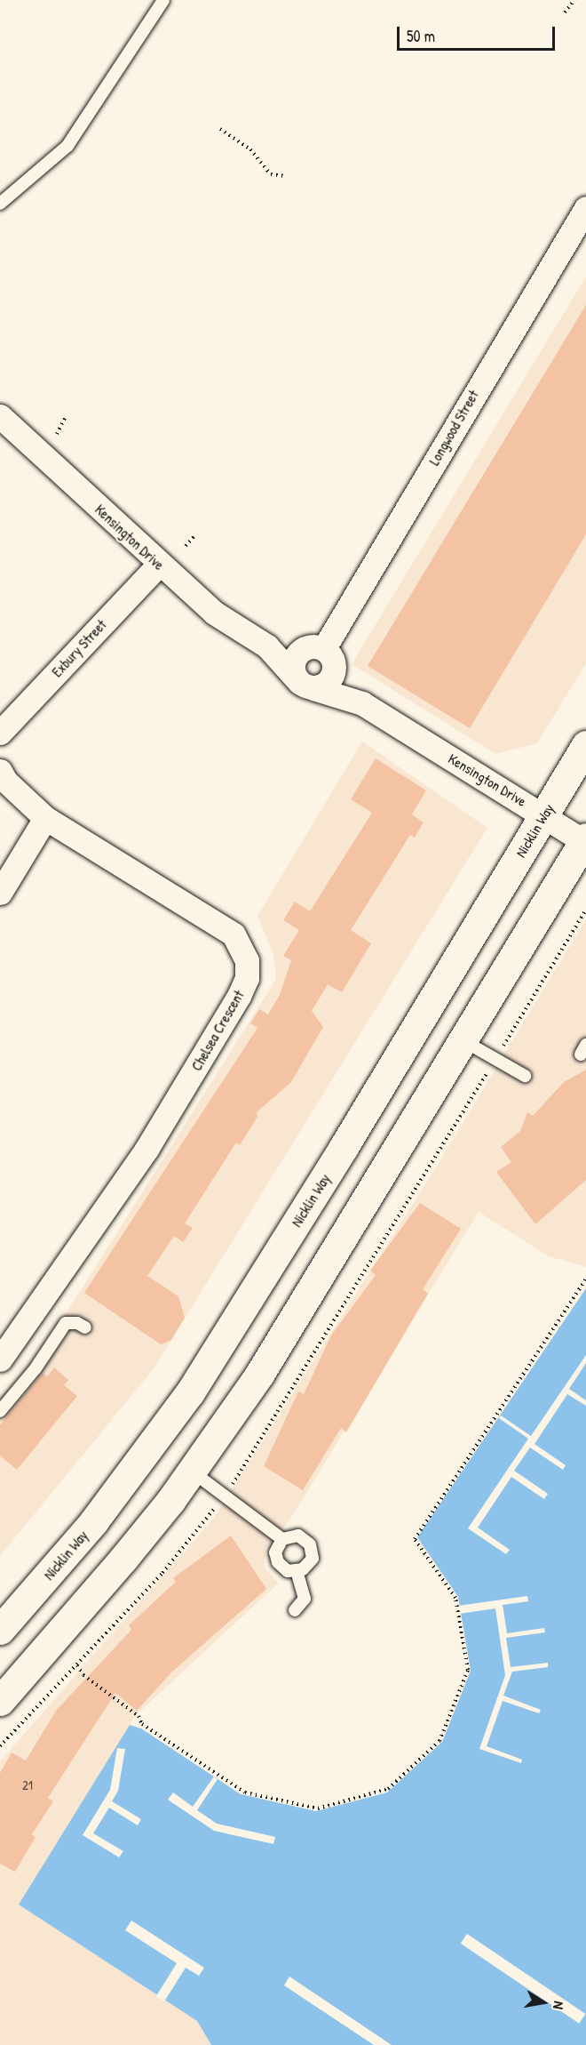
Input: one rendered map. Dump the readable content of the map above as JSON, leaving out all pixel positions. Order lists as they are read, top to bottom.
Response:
{
  "streets": {
    "highway": ["Nicklin Way"],
    "street": [
      "Longwood Street",
      "Kensington Drive",
      "Exbury Street",
      "Chelsea Crescent"
    ]
  },
  "crossings": [
    ["Longwood Street", "Kensington Drive"],
    ["Kensington Drive", "Exbury Street"],
    ["Kensington Drive", "Nicklin Way"]
  ],
  "house_numbers": ["21"],
  "scale_bar": "50 m",
  "north": "right"
}
